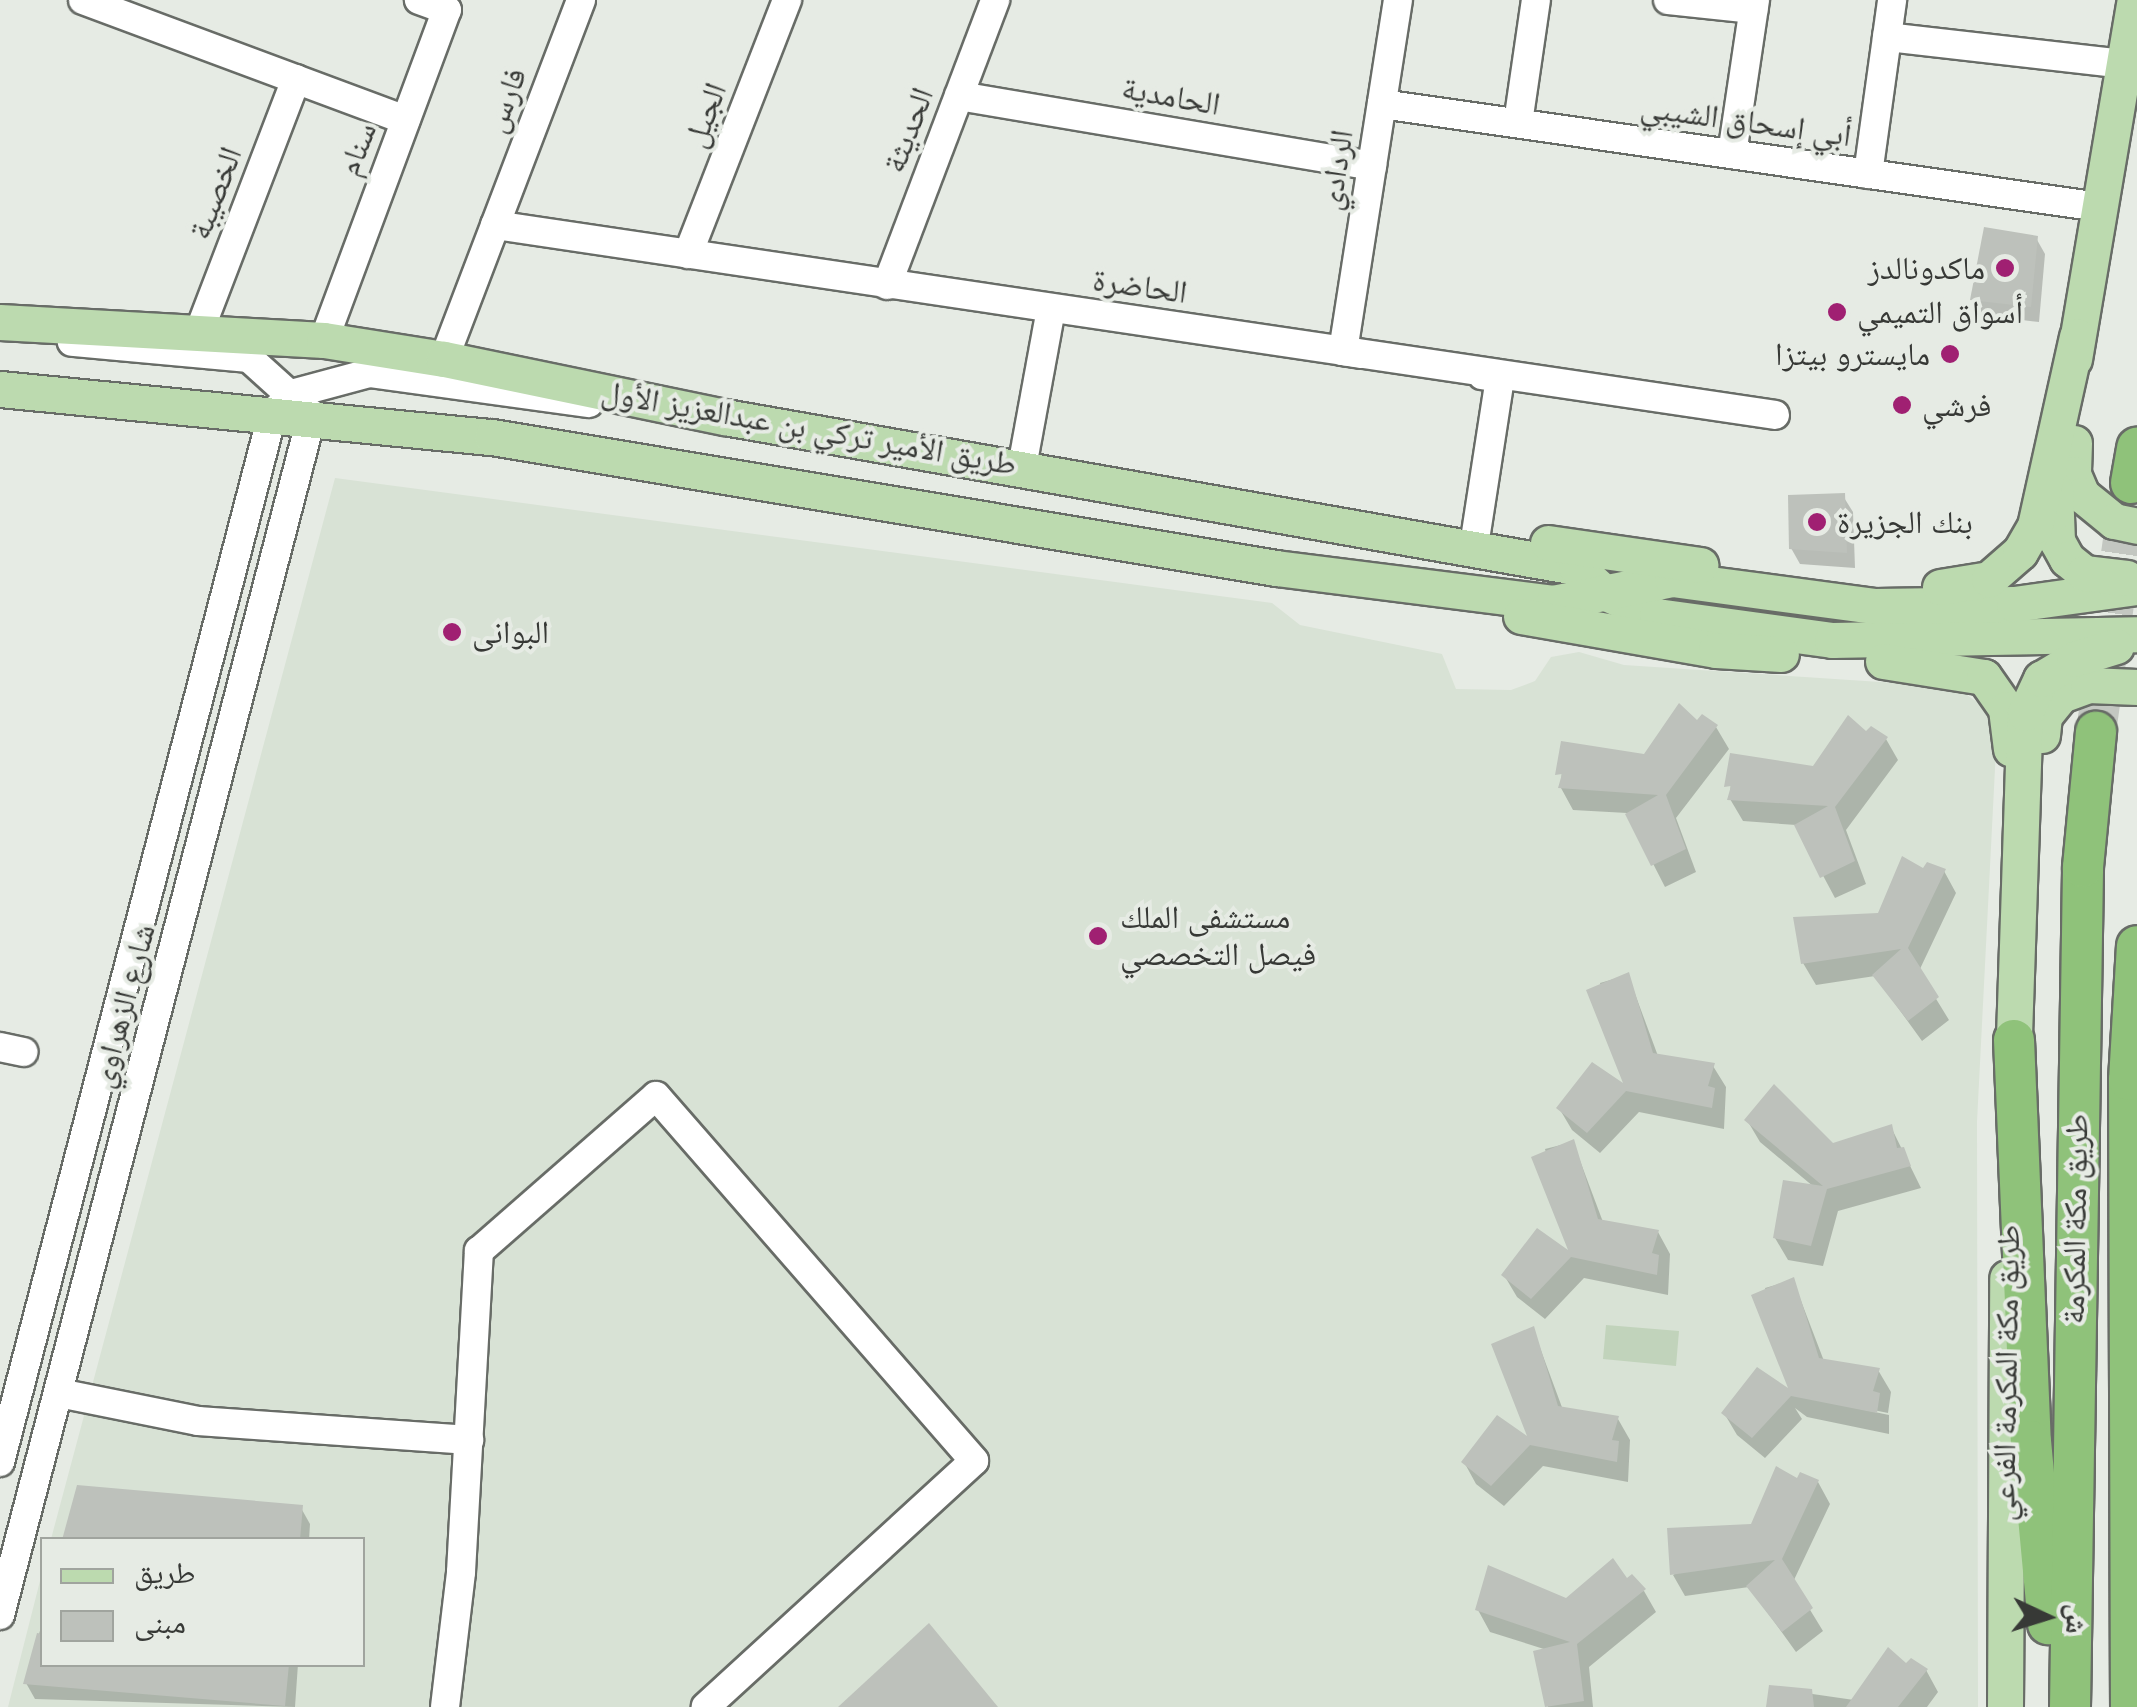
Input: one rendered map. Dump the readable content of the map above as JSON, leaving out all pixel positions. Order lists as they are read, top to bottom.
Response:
{
  "streets": {
    "highway": ["طريق مكة المكرمة"],
    "main road": ["طريق الأمير تركي بن عبدالعزيز الأول", "طريق مكة المكرمة الفرعي"],
    "street": [
      "الحامدية",
      "فارس",
      "الجيل",
      "أبي إسحاق الشيبي",
      "الحديثة",
      "سنام",
      "الردادي",
      "الخصيبة",
      "الحاضرة",
      "شارع الزهراوي"
    ]
  },
  "crossings": [
    ["الحامدية", "الحديثة"],
    ["الحامدية", "الردادي"],
    ["فارس", "الحاضرة"],
    ["فارس", "طريق الأمير تركي بن عبدالعزيز الأول"],
    ["الجيل", "الحاضرة"],
    ["أبي إسحاق الشيبي", "الردادي"],
    ["الحديثة", "الحاضرة"],
    ["سنام", "طريق الأمير تركي بن عبدالعزيز الأول"],
    ["الردادي", "الحاضرة"],
    ["الخصيبة", "طريق الأمير تركي بن عبدالعزيز الأول"],
    ["طريق الأمير تركي بن عبدالعزيز الأول", "شارع الزهراوي"]
  ],
  "places": [
    "ماكدونالدز",
    "أسواق التميمي",
    "مايسترو بيتزا",
    "فرشي",
    "بنك الجزيرة",
    "البوانى",
    "مستشفى الملك فيصل التخصصي"
  ],
  "legend": ["طريق", "مبنى"],
  "north": "right"
}
